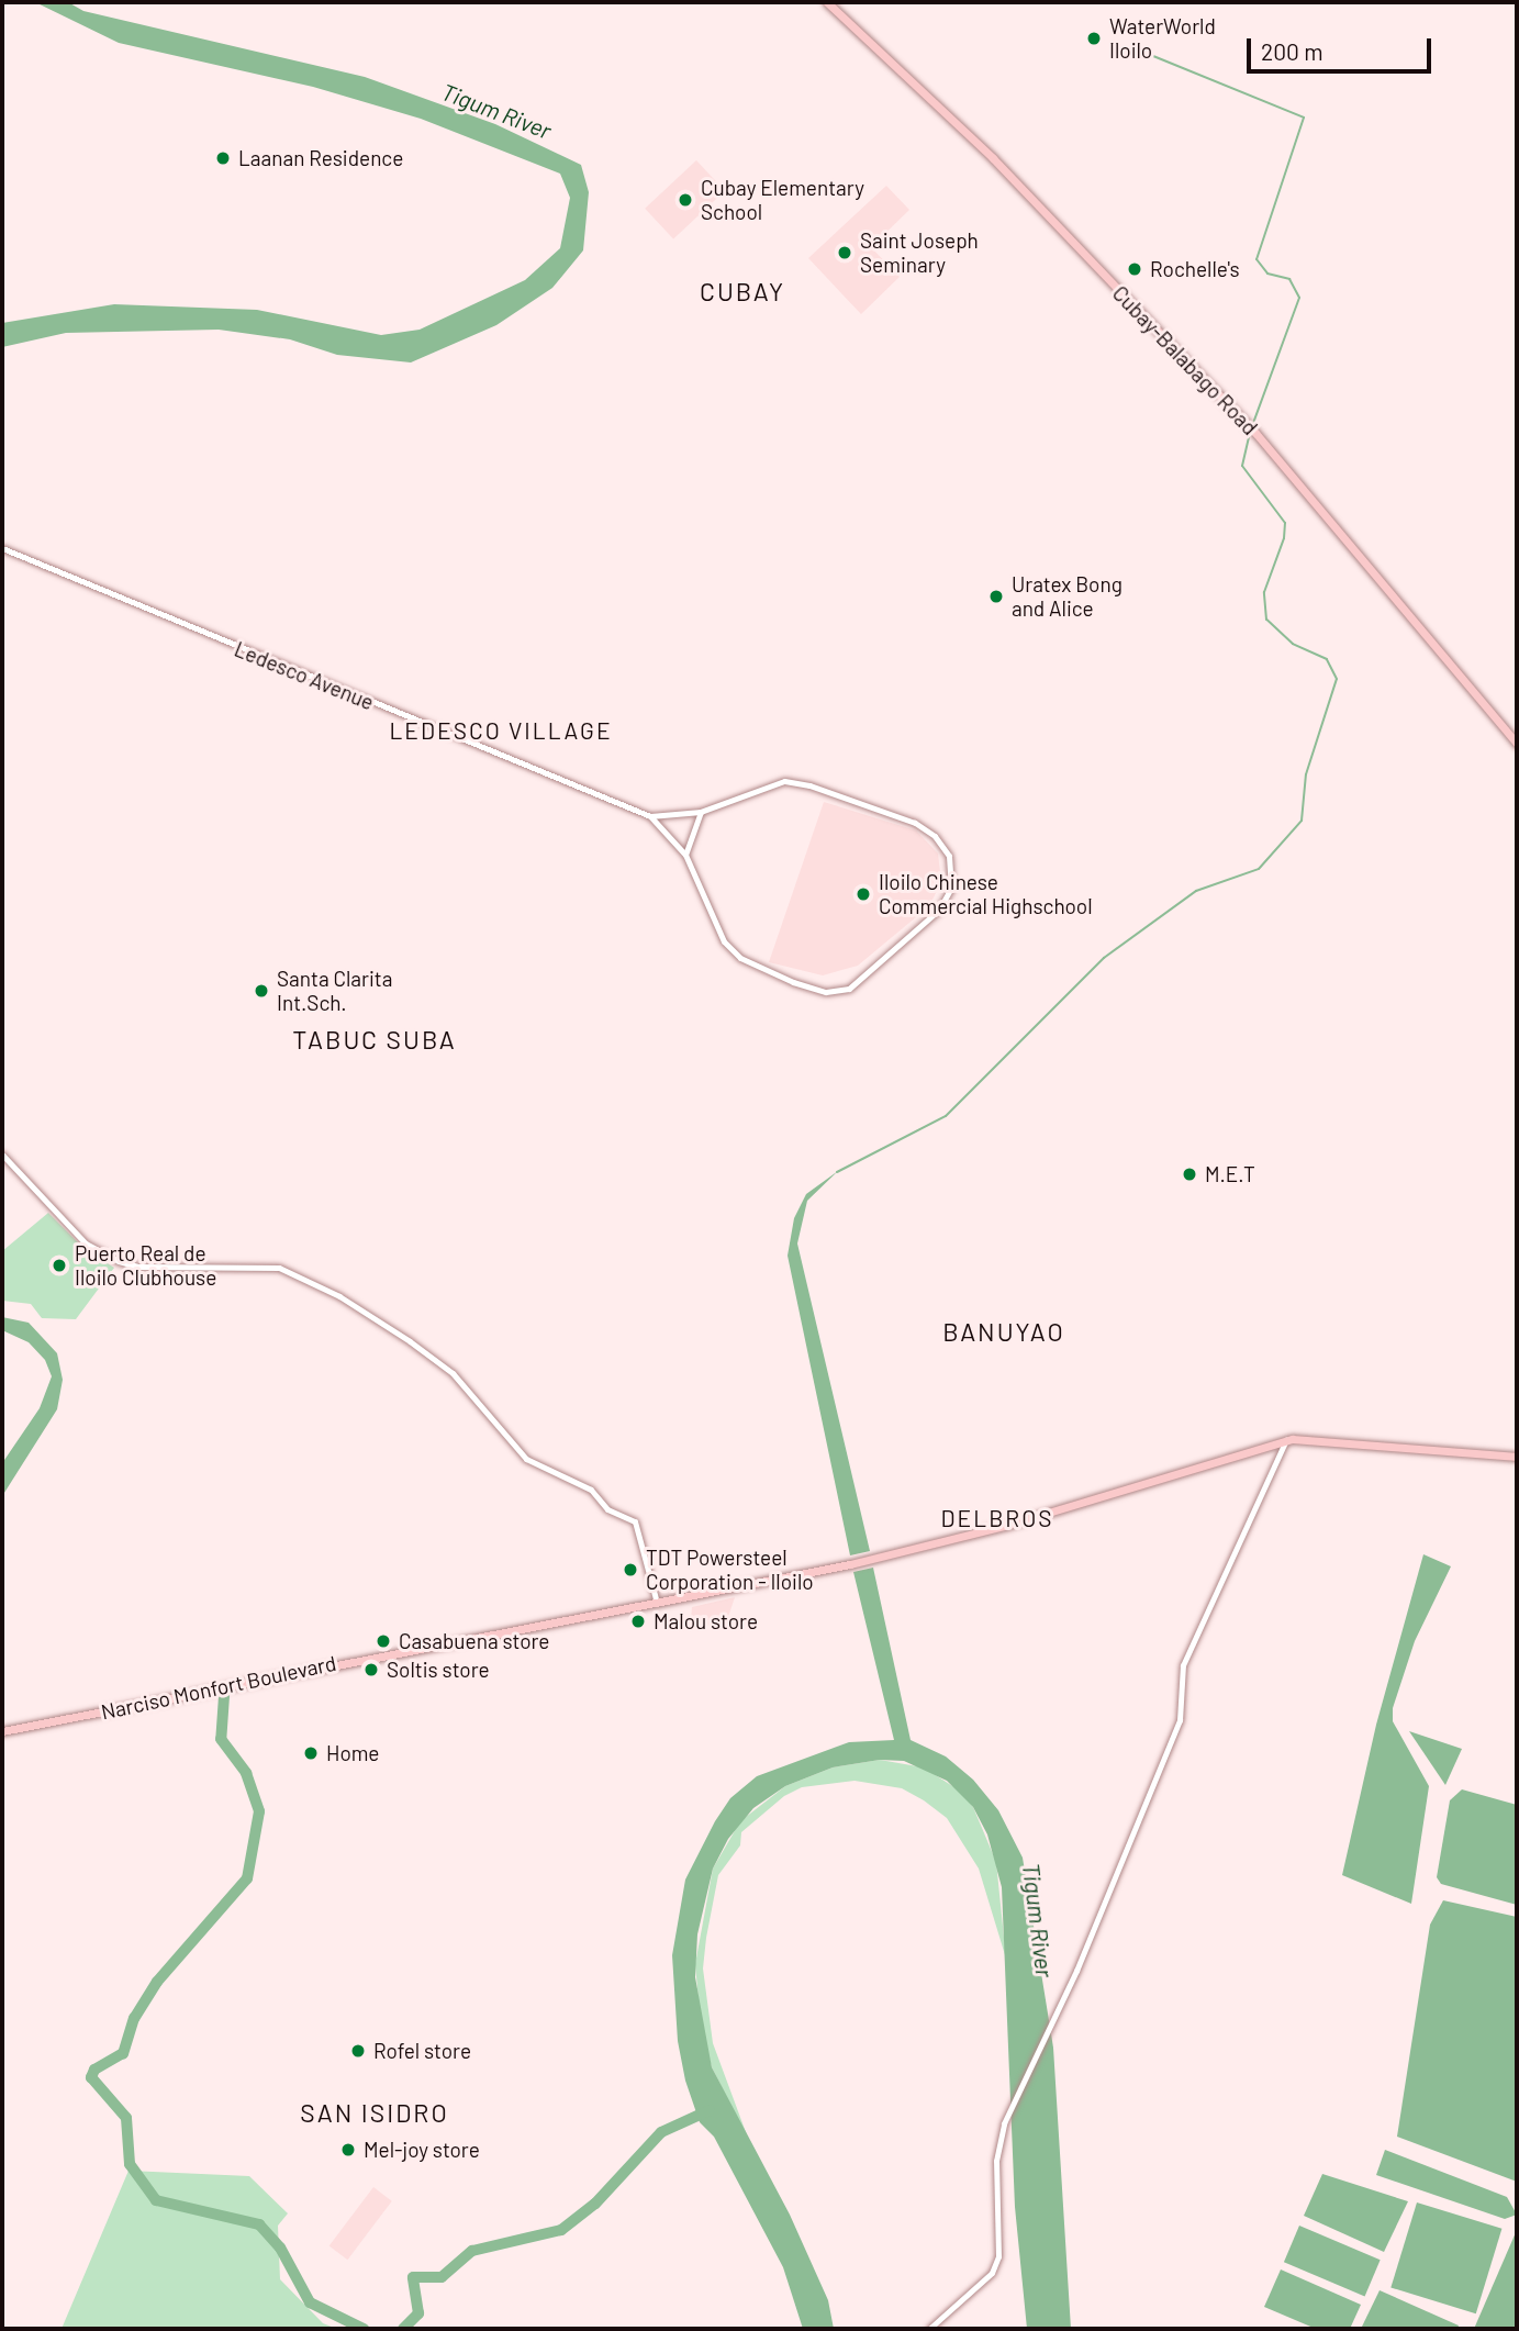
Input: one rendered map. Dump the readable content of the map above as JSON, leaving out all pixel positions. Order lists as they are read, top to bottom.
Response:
{
  "streets": {
    "main road": ["Cubay-Balabago Road", "Narciso Monfort Boulevard"],
    "street": ["Ledesco Avenue"]
  },
  "districts": [
    "CUBAY",
    "LEDESCO VILLAGE",
    "TABUC SUBA",
    "BANUYAO",
    "DELBROS",
    "SAN ISIDRO"
  ],
  "water": ["Tigum River"],
  "places": [
    "WaterWorld Iloilo",
    "Laanan Residence",
    "Cubay Elementary School",
    "Saint Joseph Seminary",
    "Rochelle's",
    "Uratex Bong and Alice",
    "Iloilo Chinese Commercial Highschool",
    "Santa Clarita Int.Sch.",
    "M.E.T",
    "Puerto Real de Iloilo Clubhouse",
    "TDT Powersteel Corporation - Iloilo",
    "Malou store",
    "Casabuena store",
    "Soltis store",
    "Home",
    "Rofel store",
    "Mel-joy store"
  ],
  "scale_bar": "200 m"
}
